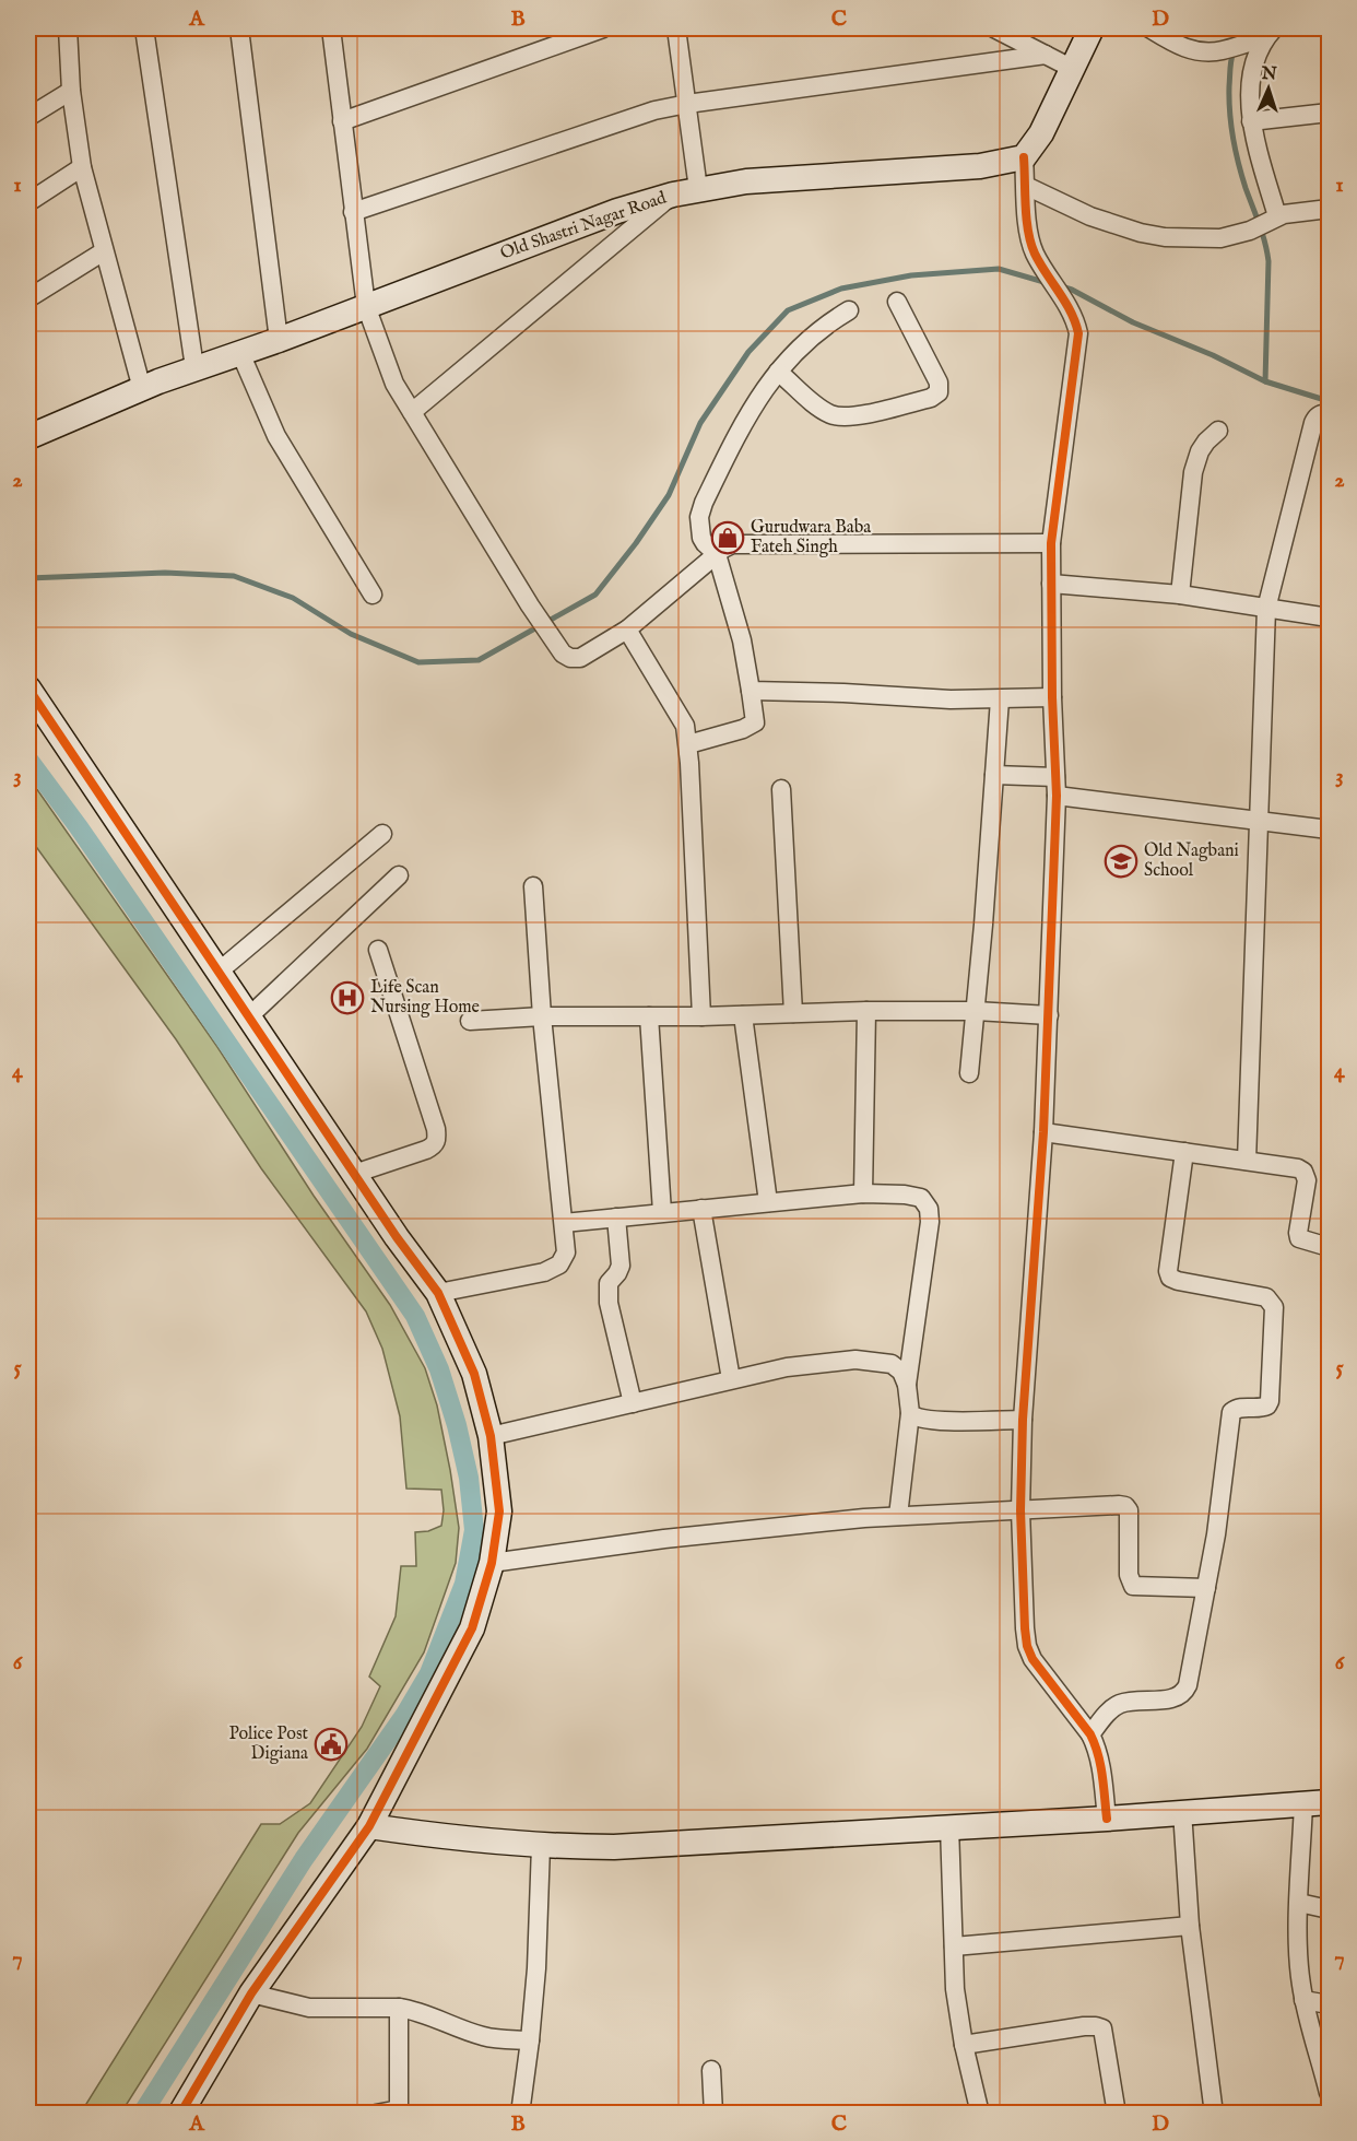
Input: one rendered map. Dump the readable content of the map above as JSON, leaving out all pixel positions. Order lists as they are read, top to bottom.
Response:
{
  "streets": {
    "street": ["Old Shastri Nagar Road"]
  },
  "places": {
    "shop": ["Gurudwara Baba Fateh Singh"],
    "school or university": ["Old Nagbani School"],
    "hospital": ["Life Scan Nursing Home"],
    "public building": ["Police Post Digiana"]
  },
  "north": "top",
  "grid": {
    "columns": [
      "A",
      "B",
      "C",
      "D"
    ],
    "rows": [
      "1",
      "2",
      "3",
      "4",
      "5",
      "6",
      "7"
    ]
  }
}
